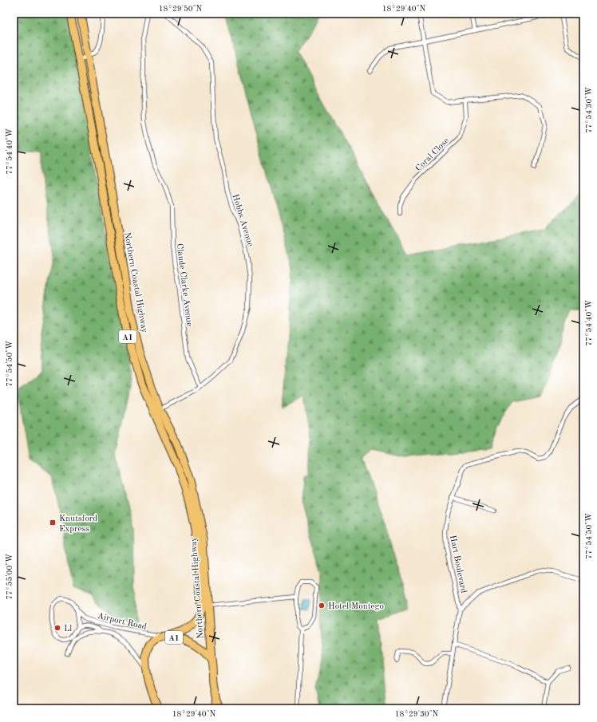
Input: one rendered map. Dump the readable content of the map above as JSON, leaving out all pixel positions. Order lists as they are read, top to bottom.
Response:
{
  "streets": {
    "highway": ["Northern Coastal Highway", "A1"],
    "street": [
      "Coral Close",
      "Hobbs Avenue",
      "Claude Clarke Avenue",
      "Hart Boulevard",
      "Airport Road"
    ]
  },
  "crossings": [
    ["Hobbs Avenue", "Northern Coastal Highway"],
    ["Hobbs Avenue", "Claude Clarke Avenue"],
    ["Northern Coastal Highway", "A1"],
    ["Northern Coastal Highway", "Airport Road"],
    ["A1", "Airport Road"]
  ],
  "places": {
    "transit": ["Knutsford Express"],
    "other": ["Hotel Montego", "Ll"]
  },
  "coordinates": [
    "18°29'50\"N",
    "18°29'40\"N",
    "77°54'30\"W",
    "77°54'40\"W",
    "77°54'50\"W",
    "77°55'00\"W",
    "18°29'30\"N"
  ]
}
